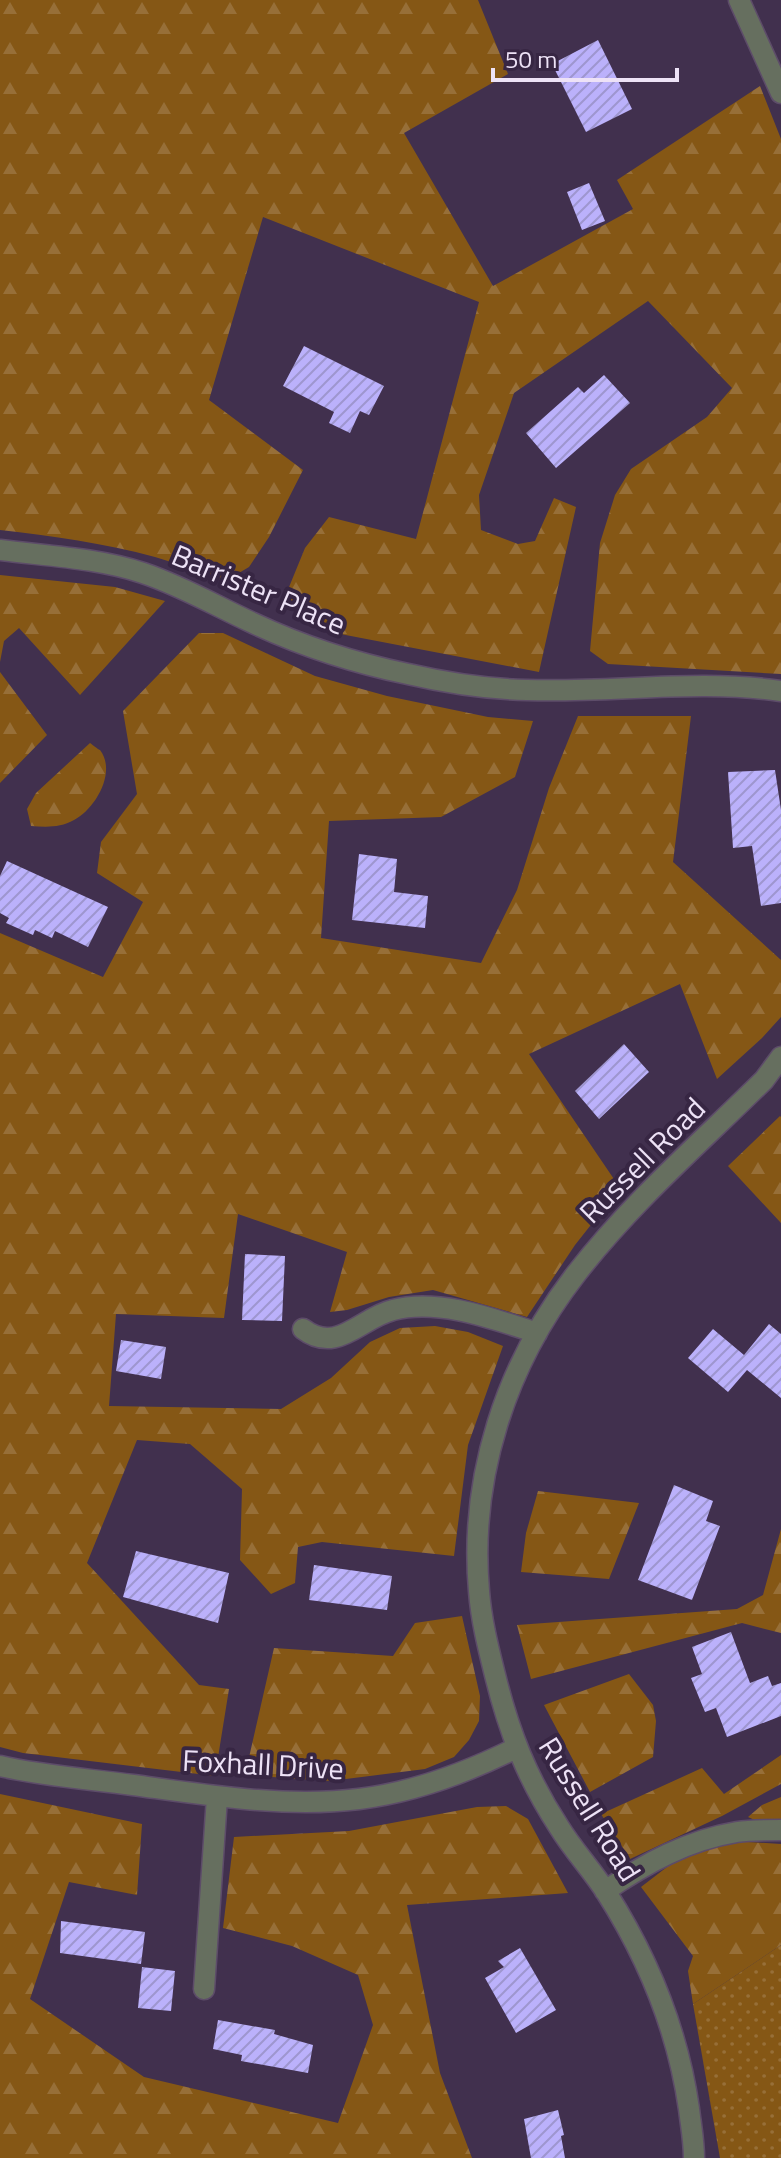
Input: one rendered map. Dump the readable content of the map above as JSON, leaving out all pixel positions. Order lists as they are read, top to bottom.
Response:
{
  "streets": {
    "street": ["Barrister Place", "Russell Road", "Foxhall Drive"]
  },
  "crossings": [
    ["Russell Road", "Foxhall Drive"]
  ],
  "scale_bar": "50 m"
}
